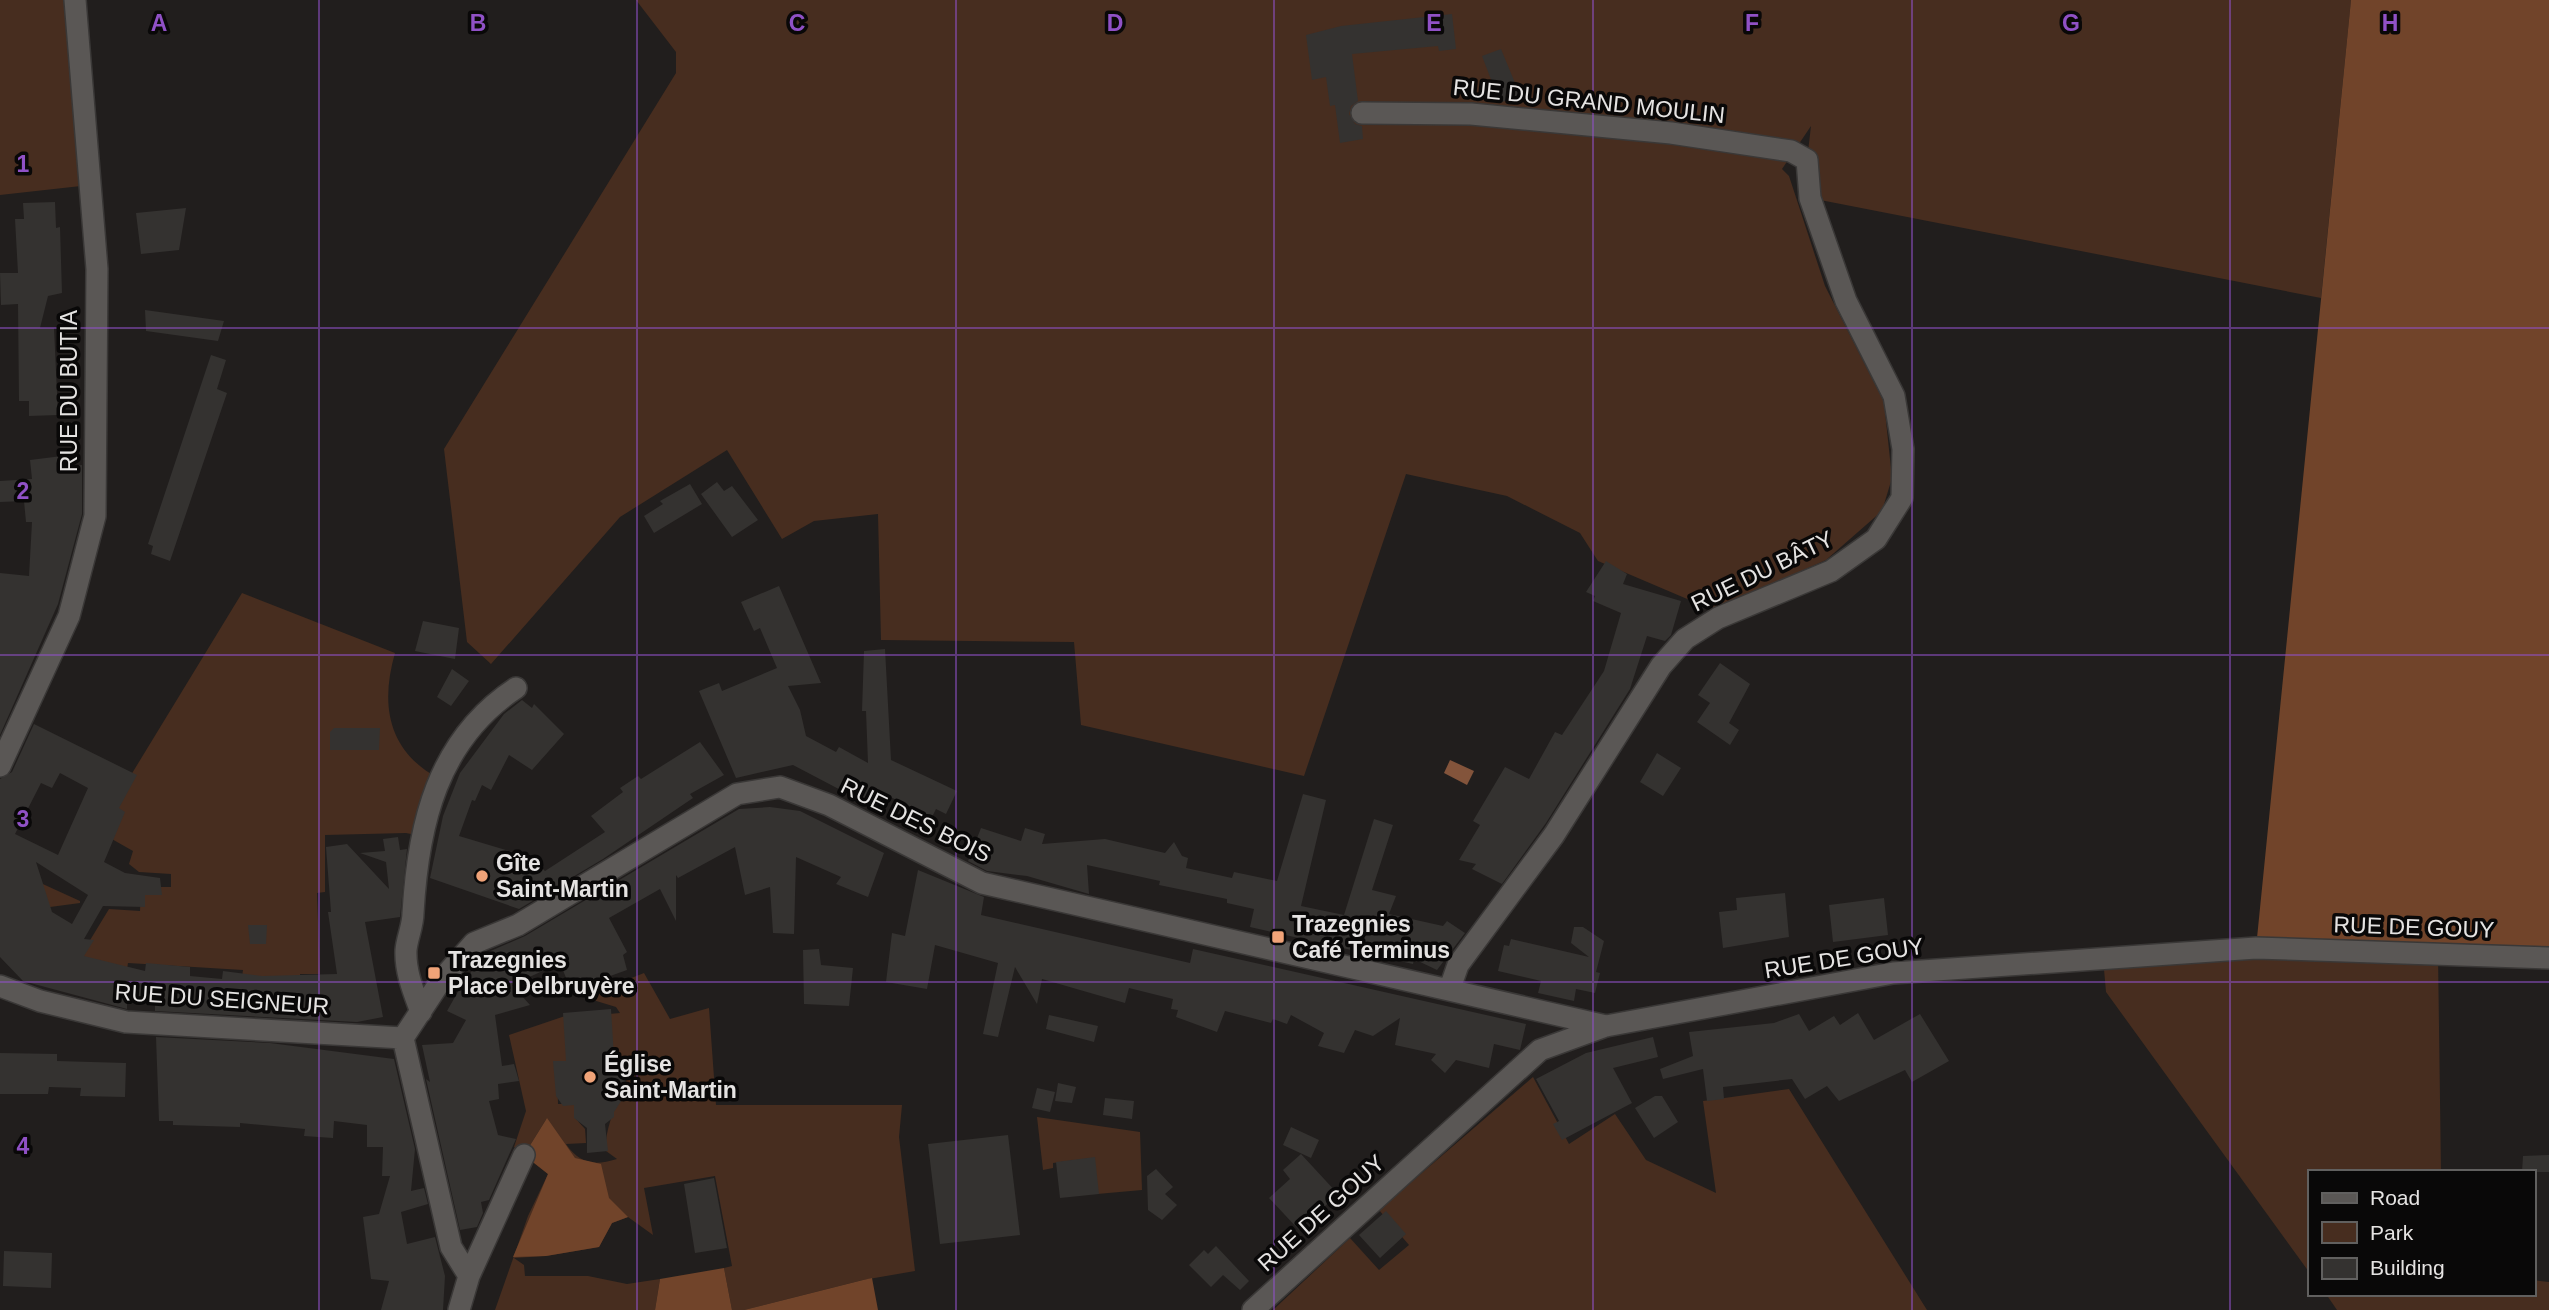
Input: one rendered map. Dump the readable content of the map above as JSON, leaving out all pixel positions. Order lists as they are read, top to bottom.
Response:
{
  "streets": {
    "street": [
      "RUE DU GRAND MOULIN",
      "RUE DU BUTIA",
      "RUE DU BÂTY",
      "RUE DES BOIS",
      "RUE DE GOUY",
      "RUE DU SEIGNEUR"
    ]
  },
  "crossings": [
    ["RUE DU GRAND MOULIN", "RUE DU BÂTY"],
    ["RUE DU BÂTY", "RUE DES BOIS"],
    ["RUE DES BOIS", "RUE DE GOUY"],
    ["RUE DES BOIS", "RUE DU SEIGNEUR"]
  ],
  "places": {
    "other": ["Gîte Saint-Martin", "Église Saint-Martin"],
    "transit": ["Trazegnies Café Terminus", "Trazegnies Place Delbruyère"]
  },
  "legend": ["Road", "Park", "Building"],
  "grid": {
    "columns": [
      "A",
      "B",
      "C",
      "D",
      "E",
      "F",
      "G",
      "H"
    ],
    "rows": [
      "1",
      "2",
      "3",
      "4"
    ]
  }
}
